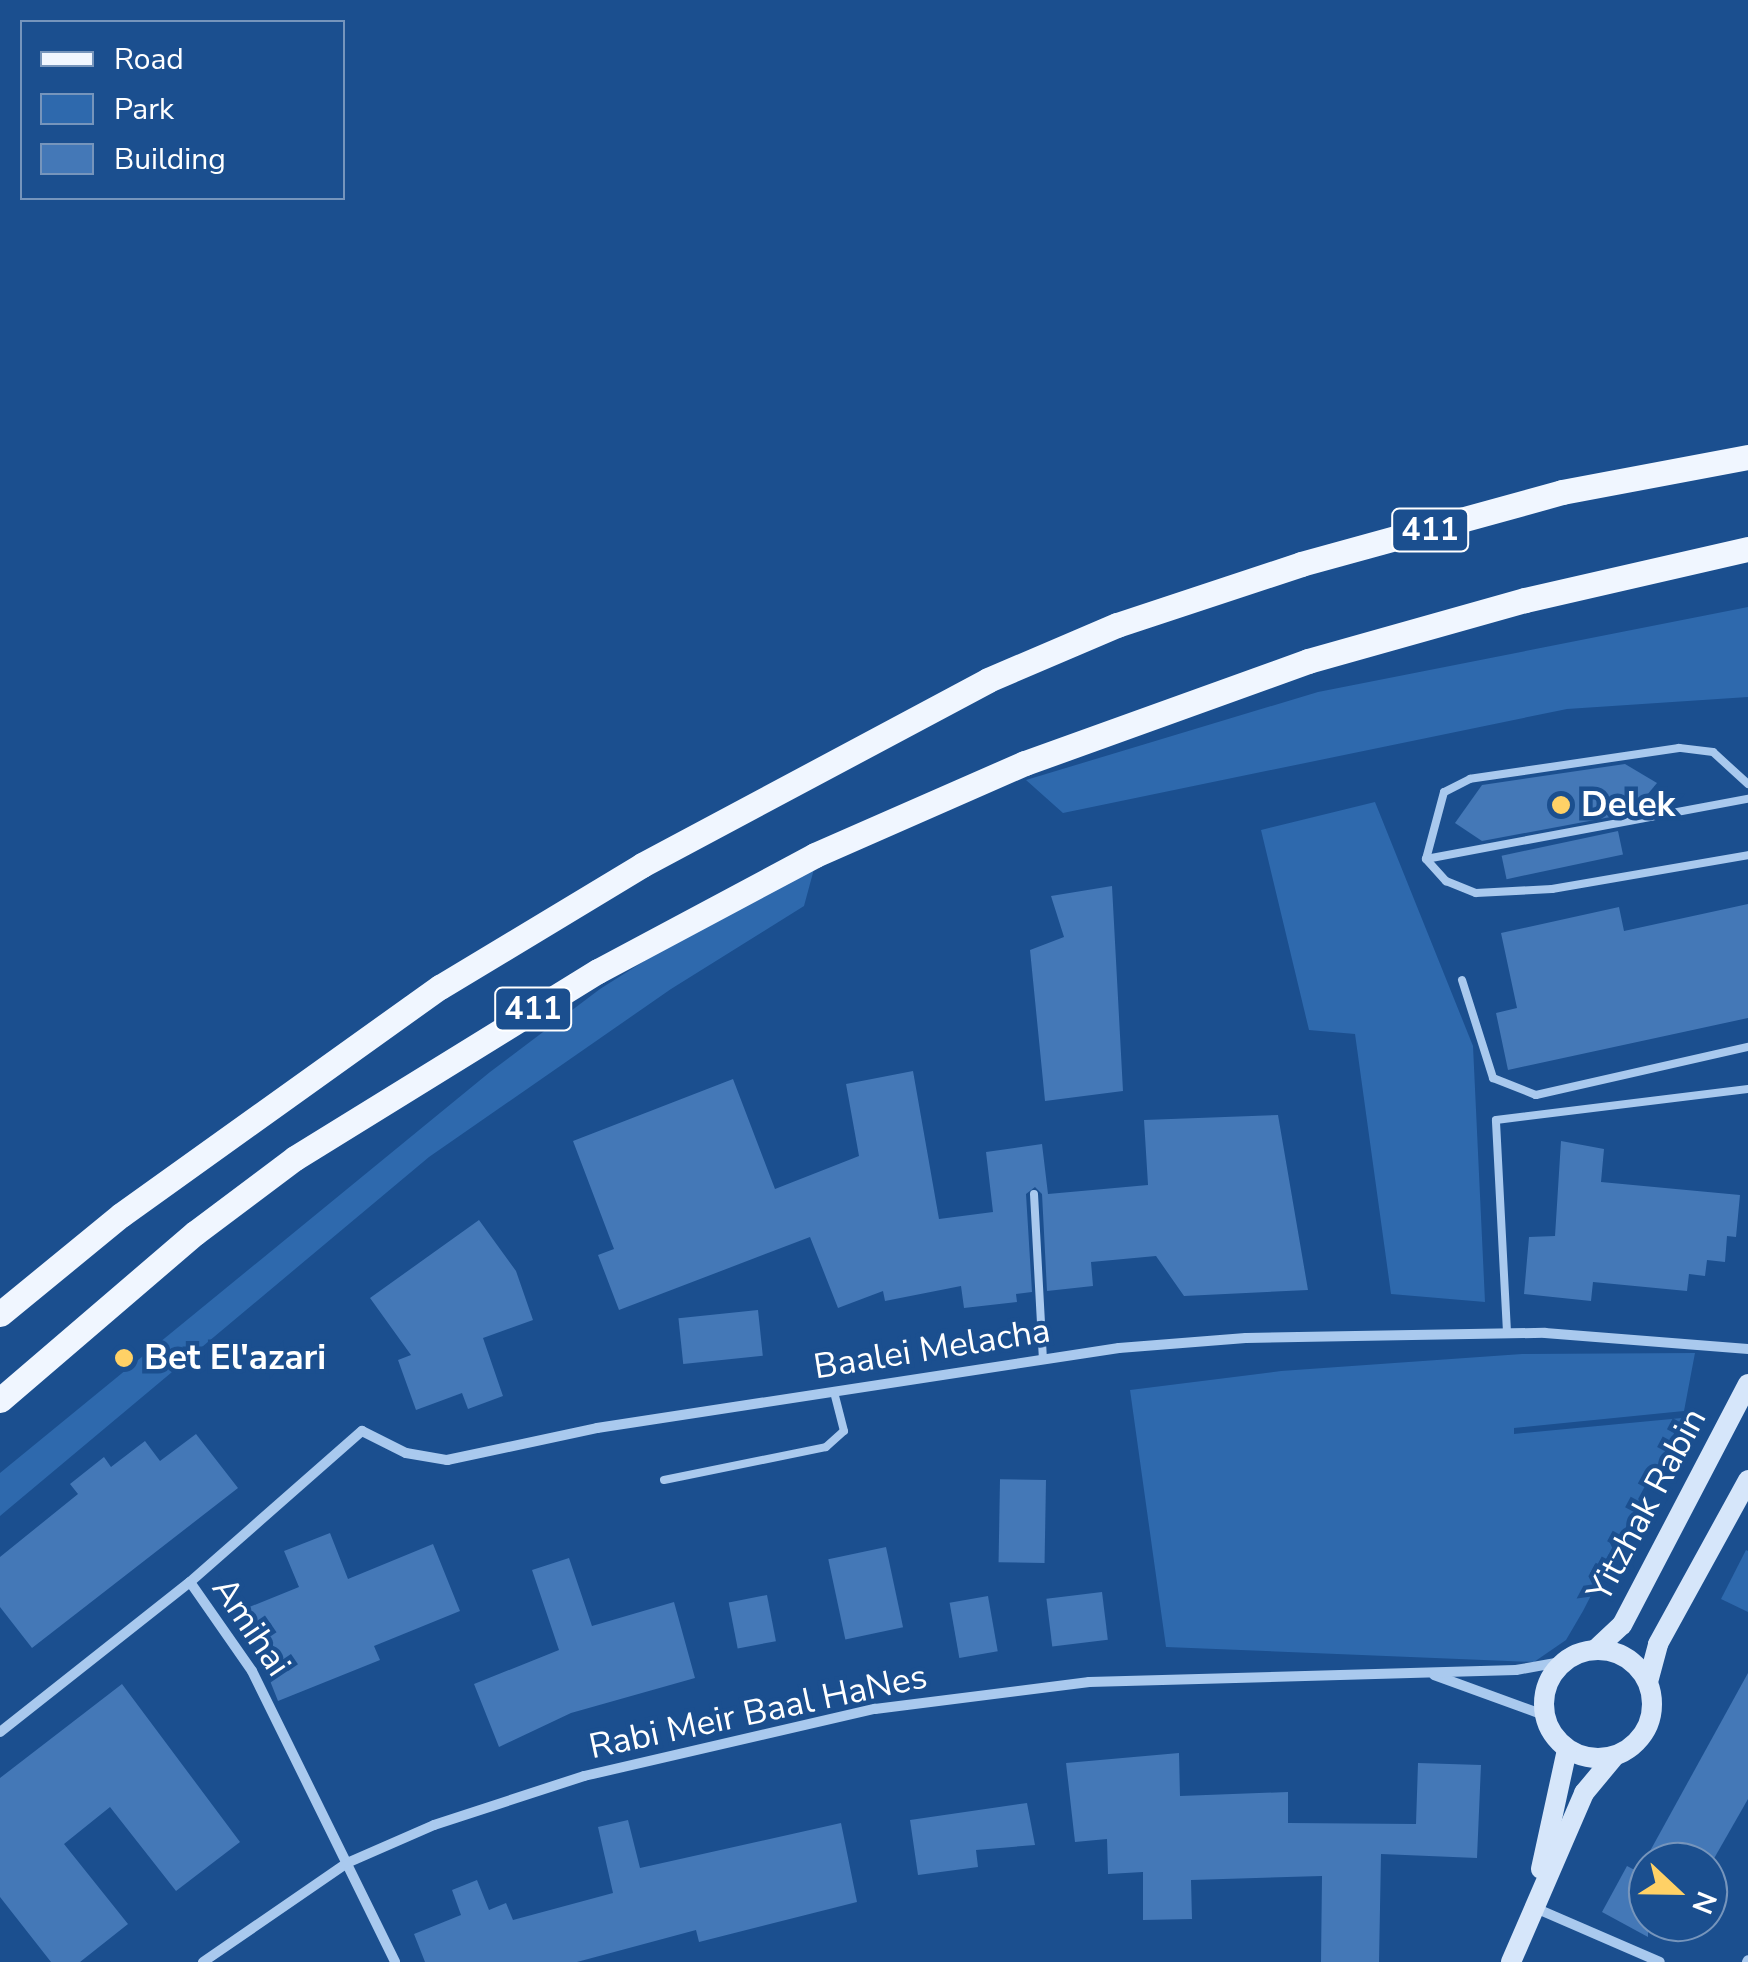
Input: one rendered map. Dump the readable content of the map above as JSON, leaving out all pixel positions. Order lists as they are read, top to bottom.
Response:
{
  "streets": {
    "main road": ["411"],
    "street": [
      "Baalei Melacha",
      "Yitzhak Rabin",
      "Amihai",
      "Rabi Meir Baal HaNes"
    ]
  },
  "crossings": [
    ["Baalei Melacha", "Amihai"],
    ["Yitzhak Rabin", "Rabi Meir Baal HaNes"],
    ["Amihai", "Rabi Meir Baal HaNes"]
  ],
  "places": ["Delek", "Bet El'azari"],
  "legend": ["Road", "Park", "Building"],
  "north": "right"
}
